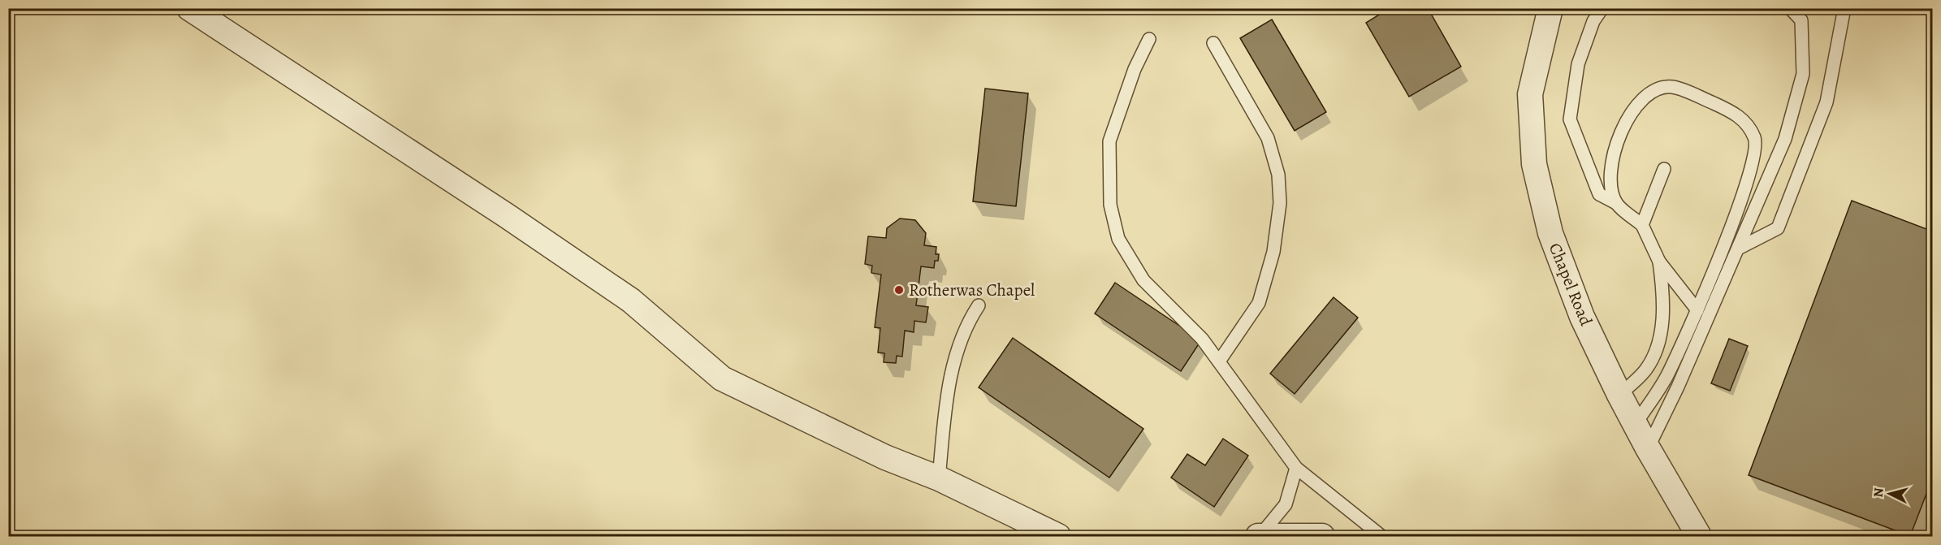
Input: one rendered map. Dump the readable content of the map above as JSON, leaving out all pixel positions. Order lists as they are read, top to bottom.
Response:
{
  "streets": {
    "street": ["Chapel Road"]
  },
  "places": ["Rotherwas Chapel"],
  "north": "left"
}
